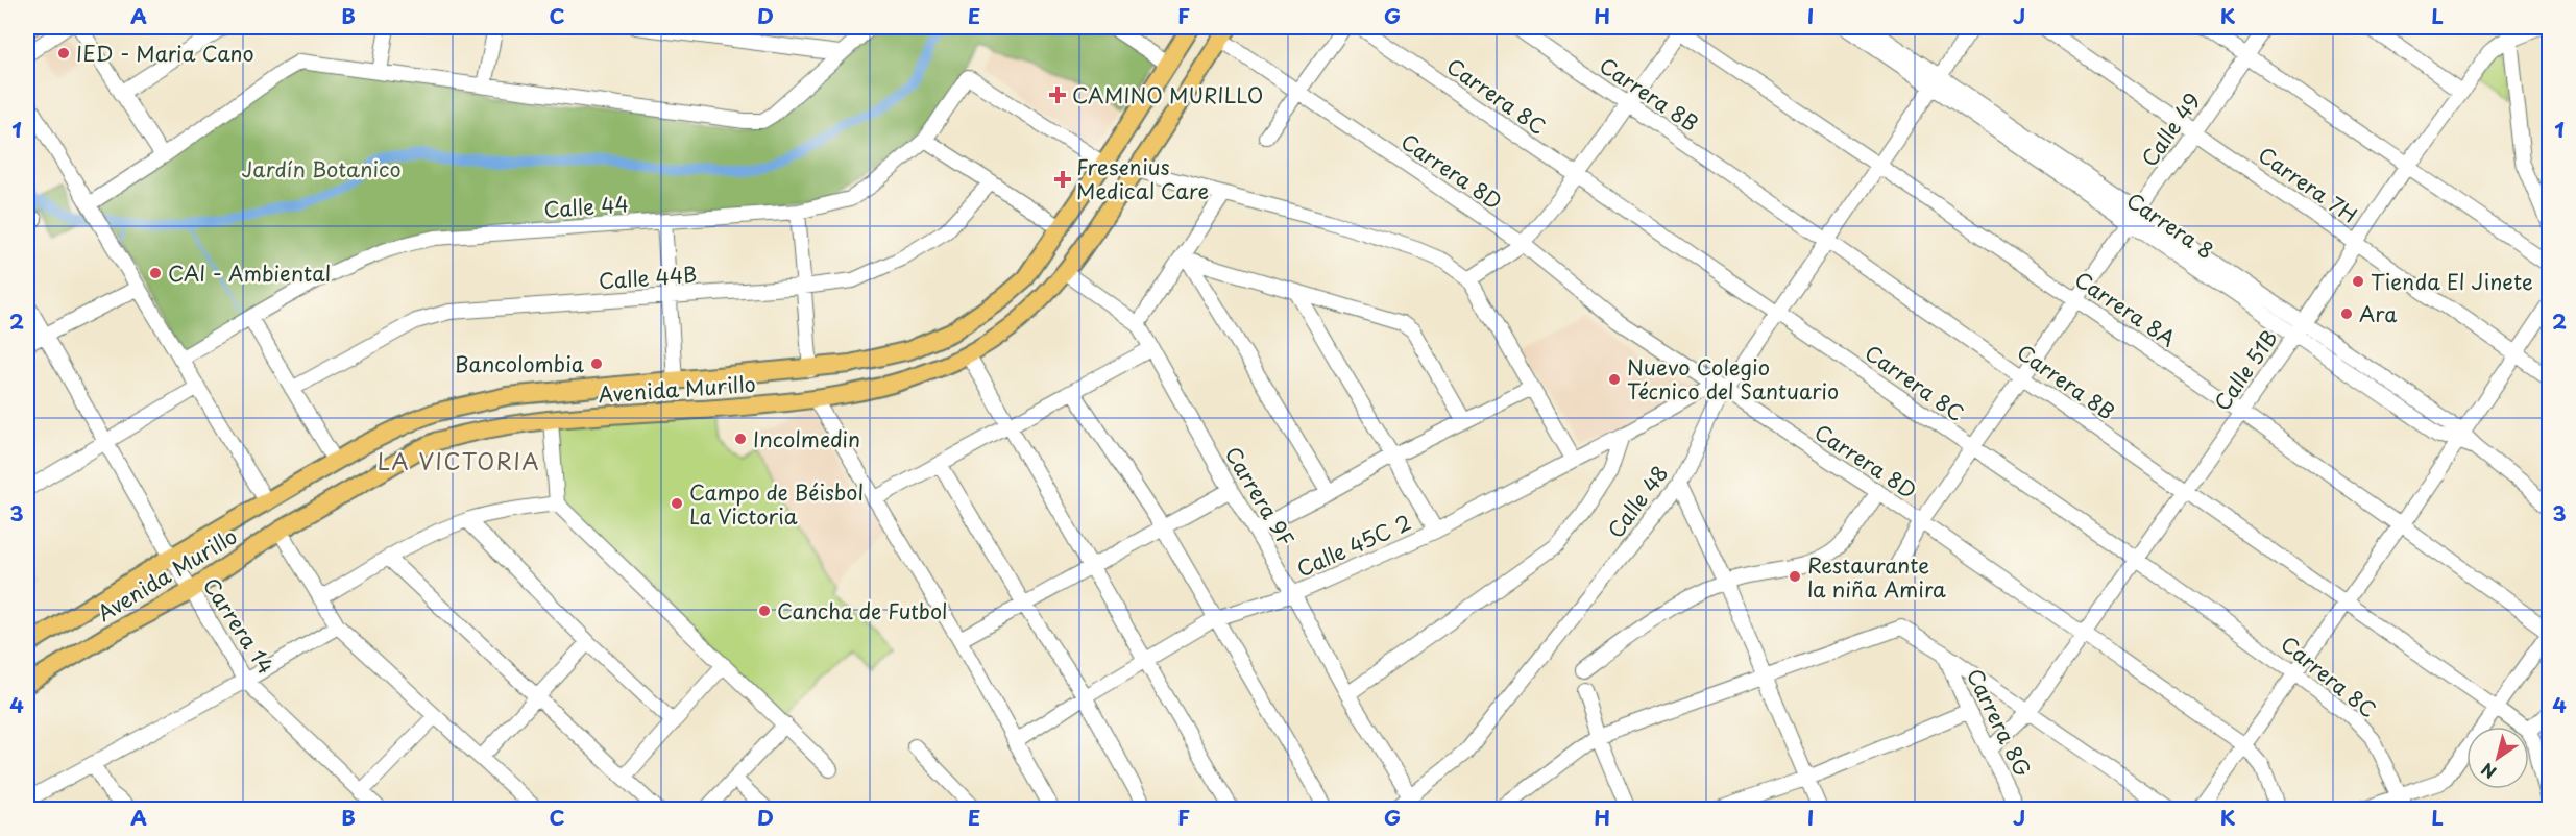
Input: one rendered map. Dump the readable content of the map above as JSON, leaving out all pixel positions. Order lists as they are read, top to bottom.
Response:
{
  "streets": {
    "main road": ["Avenida Murillo"],
    "street": [
      "Carrera 8B",
      "Carrera 8C",
      "Calle 49",
      "Carrera 8D",
      "Carrera 7H",
      "Calle 44",
      "Carrera 8",
      "Calle 44B",
      "Carrera 8A",
      "Calle 51B",
      "Carrera 9F",
      "Calle 48",
      "Calle 45C 2",
      "Carrera 14",
      "Carrera 8G"
    ]
  },
  "crossings": [
    ["Carrera 8B", "Calle 49"],
    ["Carrera 8B", "Calle 51B"],
    ["Carrera 8B", "Calle 48"],
    ["Carrera 8C", "Calle 49"],
    ["Carrera 8C", "Calle 51B"],
    ["Carrera 8C", "Calle 48"],
    ["Calle 49", "Carrera 8D"],
    ["Calle 49", "Carrera 7H"],
    ["Calle 49", "Carrera 8"],
    ["Calle 49", "Carrera 8A"],
    ["Carrera 8D", "Calle 51B"],
    ["Carrera 8D", "Avenida Murillo"],
    ["Carrera 8D", "Calle 48"],
    ["Carrera 8D", "Calle 45C 2"],
    ["Carrera 7H", "Calle 51B"],
    ["Calle 44", "Avenida Murillo"],
    ["Carrera 8", "Calle 51B"],
    ["Carrera 8", "Calle 48"],
    ["Carrera 8A", "Calle 51B"],
    ["Carrera 8A", "Calle 48"],
    ["Calle 51B", "Carrera 8G"],
    ["Avenida Murillo", "Carrera 9F"],
    ["Avenida Murillo", "Carrera 14"],
    ["Carrera 9F", "Calle 48"],
    ["Carrera 9F", "Calle 45C 2"],
    ["Calle 48", "Calle 45C 2"]
  ],
  "districts": ["LA VICTORIA"],
  "parks": ["Jardín Botanico"],
  "places": {
    "other": [
      "IED - Maria Cano",
      "CAI - Ambiental",
      "Tienda El Jinete",
      "Ara",
      "Bancolombia",
      "Nuevo Colegio Técnico del Santuario",
      "Incolmedin",
      "Campo de Béisbol La Victoria",
      "Restaurante la niña Amira",
      "Cancha de Futbol"
    ],
    "health": ["CAMINO MURILLO", "Fresenius Medical Care"]
  },
  "north": "bottom left",
  "grid": {
    "columns": [
      "A",
      "B",
      "C",
      "D",
      "E",
      "F",
      "G",
      "H",
      "I",
      "J",
      "K",
      "L"
    ],
    "rows": [
      "1",
      "2",
      "3",
      "4"
    ]
  }
}
